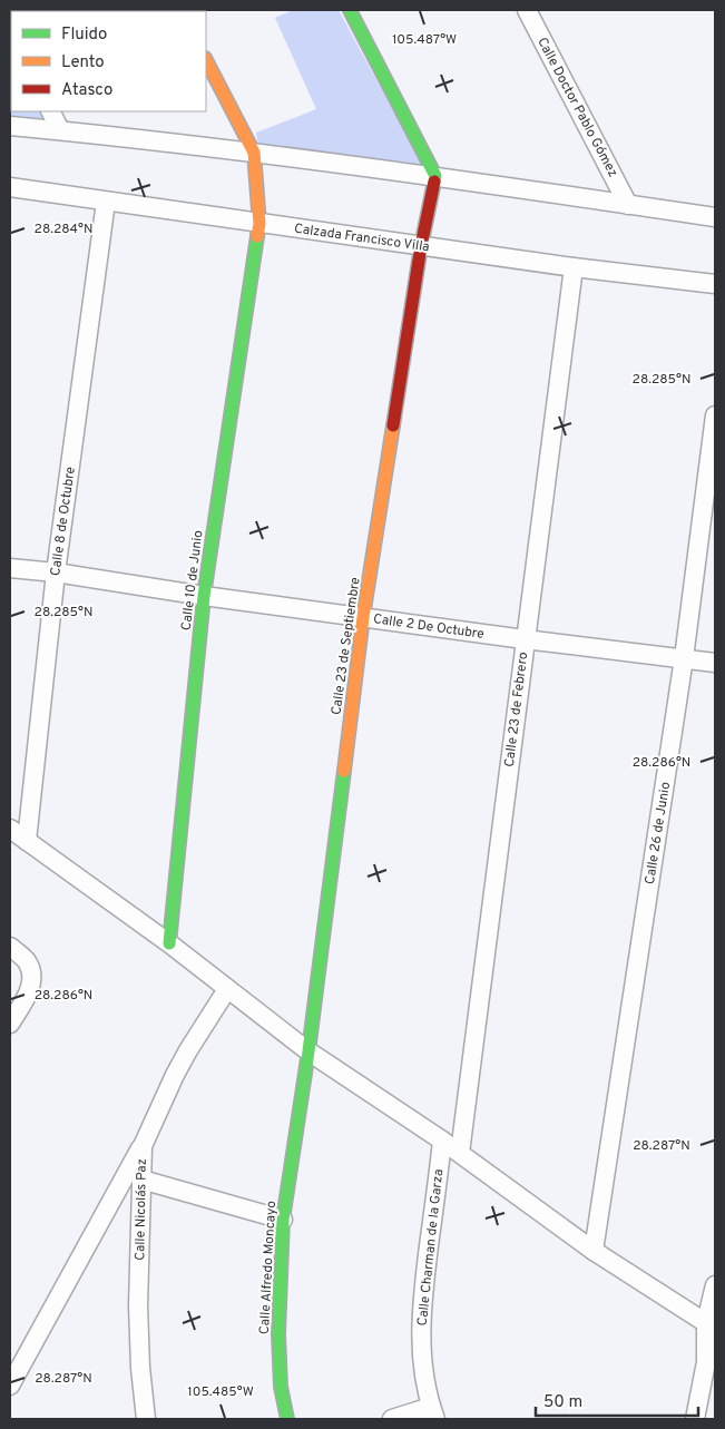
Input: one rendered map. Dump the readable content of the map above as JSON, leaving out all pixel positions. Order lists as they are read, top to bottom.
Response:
{
  "streets": {
    "street": [
      "Calle Doctor Pablo Gómez",
      "Calzada Francisco Villa",
      "Calle 8 de Octubre",
      "Calle 10 de Junio",
      "Calle 2 De Octubre",
      "Calle 23 de Septiembre",
      "Calle 23 de Febrero",
      "Calle 26 de Junio",
      "Calle Nicolás Paz",
      "Calle Charman de la Garza",
      "Calle Alfredo Moncayo"
    ]
  },
  "crossings": [
    ["Calzada Francisco Villa", "Calle 8 de Octubre"],
    ["Calzada Francisco Villa", "Calle 10 de Junio"],
    ["Calzada Francisco Villa", "Calle 23 de Septiembre"],
    ["Calzada Francisco Villa", "Calle 23 de Febrero"],
    ["Calle 8 de Octubre", "Calle 2 De Octubre"],
    ["Calle 10 de Junio", "Calle 2 De Octubre"],
    ["Calle 2 De Octubre", "Calle 23 de Septiembre"],
    ["Calle 2 De Octubre", "Calle 23 de Febrero"],
    ["Calle 2 De Octubre", "Calle 26 de Junio"],
    ["Calle 23 de Septiembre", "Calle Alfredo Moncayo"]
  ],
  "legend": ["Fluido", "Lento", "Atasco"],
  "scale_bar": "50 m",
  "coordinates": [
    "105.487°W",
    "28.284°N",
    "28.285°N",
    "28.286°N",
    "28.287°N",
    "105.485°W"
  ]
}
